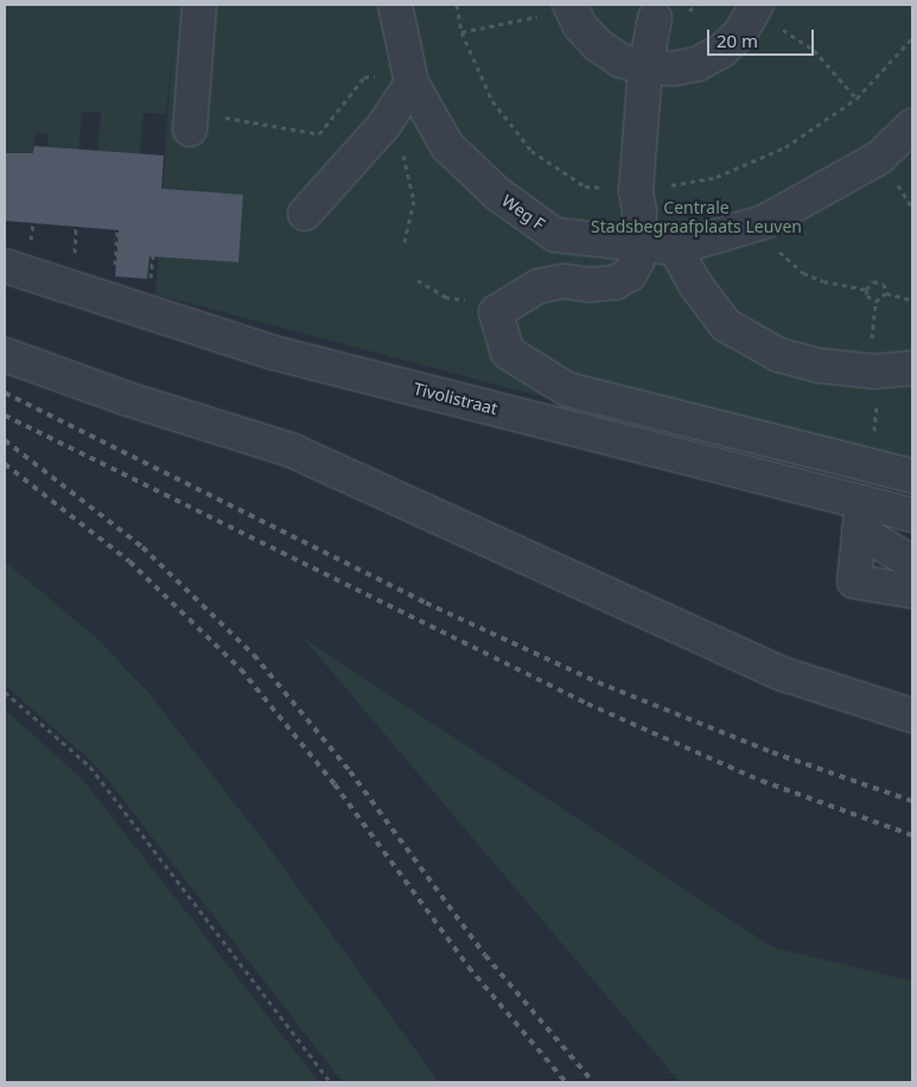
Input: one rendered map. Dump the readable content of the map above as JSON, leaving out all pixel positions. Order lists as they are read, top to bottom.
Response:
{
  "streets": {
    "street": ["Weg F", "Tivolistraat"]
  },
  "parks": ["Centrale Stadsbegraafplaats Leuven"],
  "scale_bar": "20 m"
}
